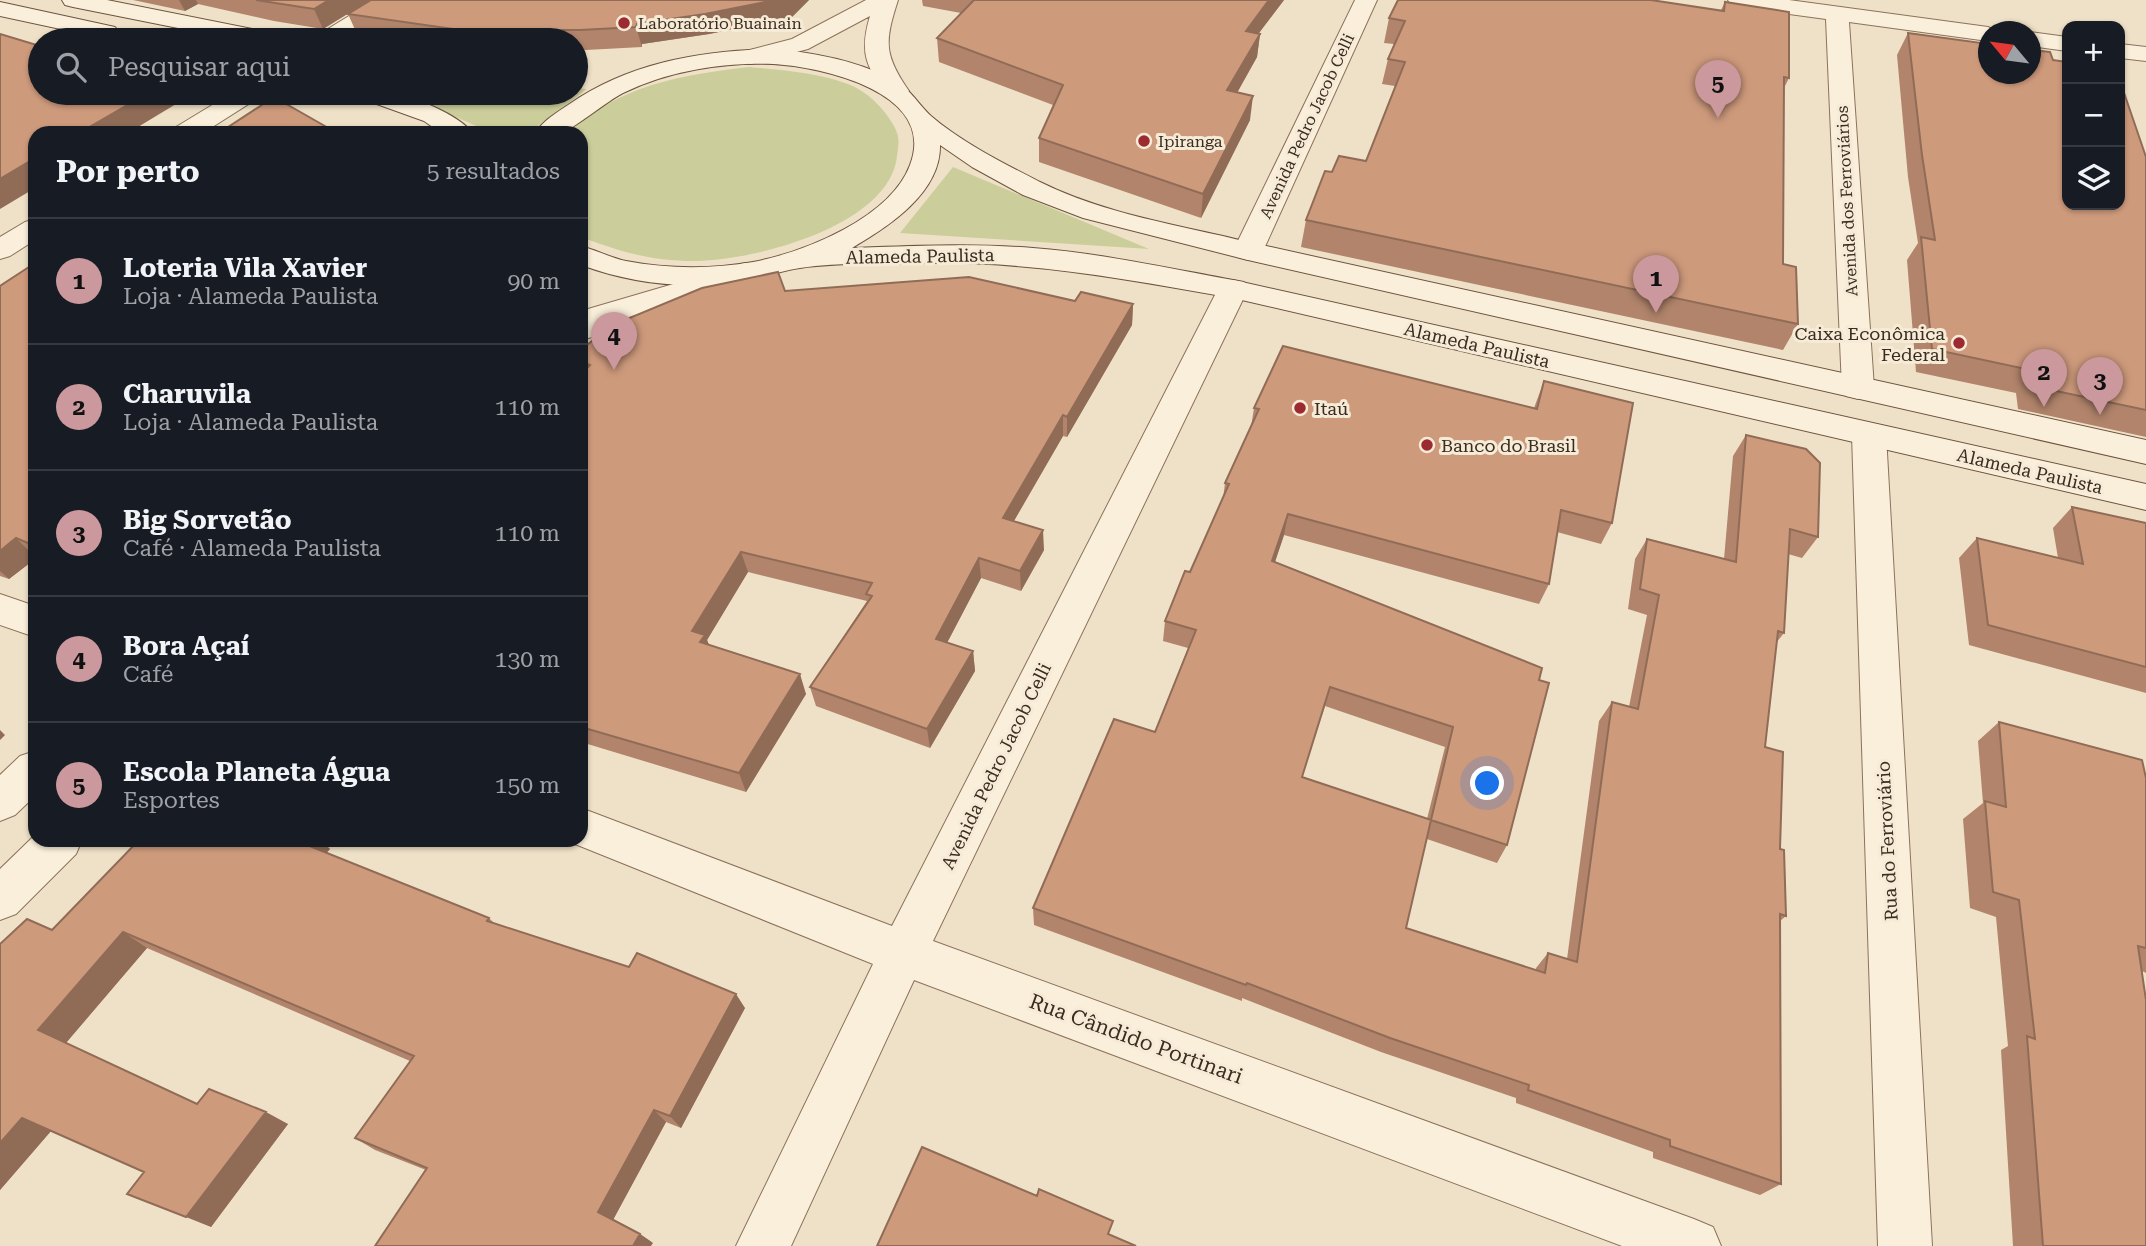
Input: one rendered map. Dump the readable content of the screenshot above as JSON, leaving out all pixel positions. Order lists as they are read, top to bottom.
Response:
{
  "streets": {
    "street": [
      "Avenida Pedro Jacob Celli",
      "Avenida dos Ferroviários",
      "Alameda Paulista",
      "Rua do Ferroviário",
      "Rua Cândido Portinari"
    ]
  },
  "crossings": [
    ["Avenida Pedro Jacob Celli", "Alameda Paulista"],
    ["Avenida Pedro Jacob Celli", "Rua Cândido Portinari"],
    ["Alameda Paulista", "Rua do Ferroviário"]
  ],
  "places": [
    "Laboratório Buainain",
    "Ipiranga",
    "Caixa Econômica Federal",
    "Itaú",
    "Banco do Brasil"
  ],
  "north": "top left",
  "page": {
    "map_buttons": ["+", "−"],
    "search": "Pesquisar aqui",
    "pins": [
      "5",
      "1",
      "4",
      "2",
      "3"
    ],
    "heading": ["Por perto", "5 resultados"],
    "list": [
      {
        "mark": "1",
        "name": "Loteria Vila Xavier",
        "note": "Loja · Alameda Paulista",
        "value": "90 m"
      },
      {
        "mark": "2",
        "name": "Charuvila",
        "note": "Loja · Alameda Paulista",
        "value": "110 m"
      },
      {
        "mark": "3",
        "name": "Big Sorvetão",
        "note": "Café · Alameda Paulista",
        "value": "110 m"
      },
      {
        "mark": "4",
        "name": "Bora Açaí",
        "note": "Café",
        "value": "130 m"
      },
      {
        "mark": "5",
        "name": "Escola Planeta Água",
        "note": "Esportes",
        "value": "150 m"
      }
    ]
  }
}
